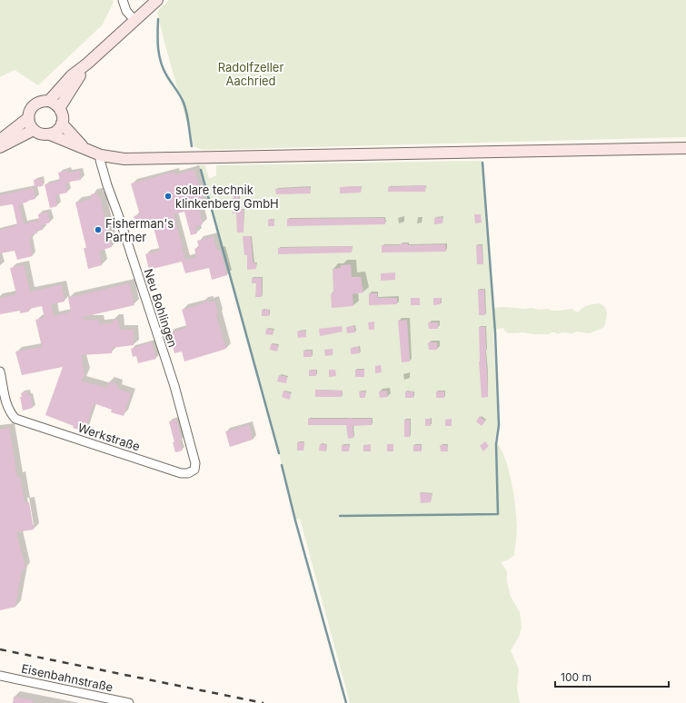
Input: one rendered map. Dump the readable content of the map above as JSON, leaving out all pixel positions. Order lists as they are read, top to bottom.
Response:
{
  "streets": {
    "street": ["Neu Bohlingen", "Werkstraße", "Eisenbahnstraße"]
  },
  "crossings": [
    ["Neu Bohlingen", "Werkstraße"]
  ],
  "parks": ["Radolfzeller Aachried"],
  "places": ["solare technik klinkenberg GmbH", "Fisherman's Partner"],
  "scale_bar": "100 m"
}
